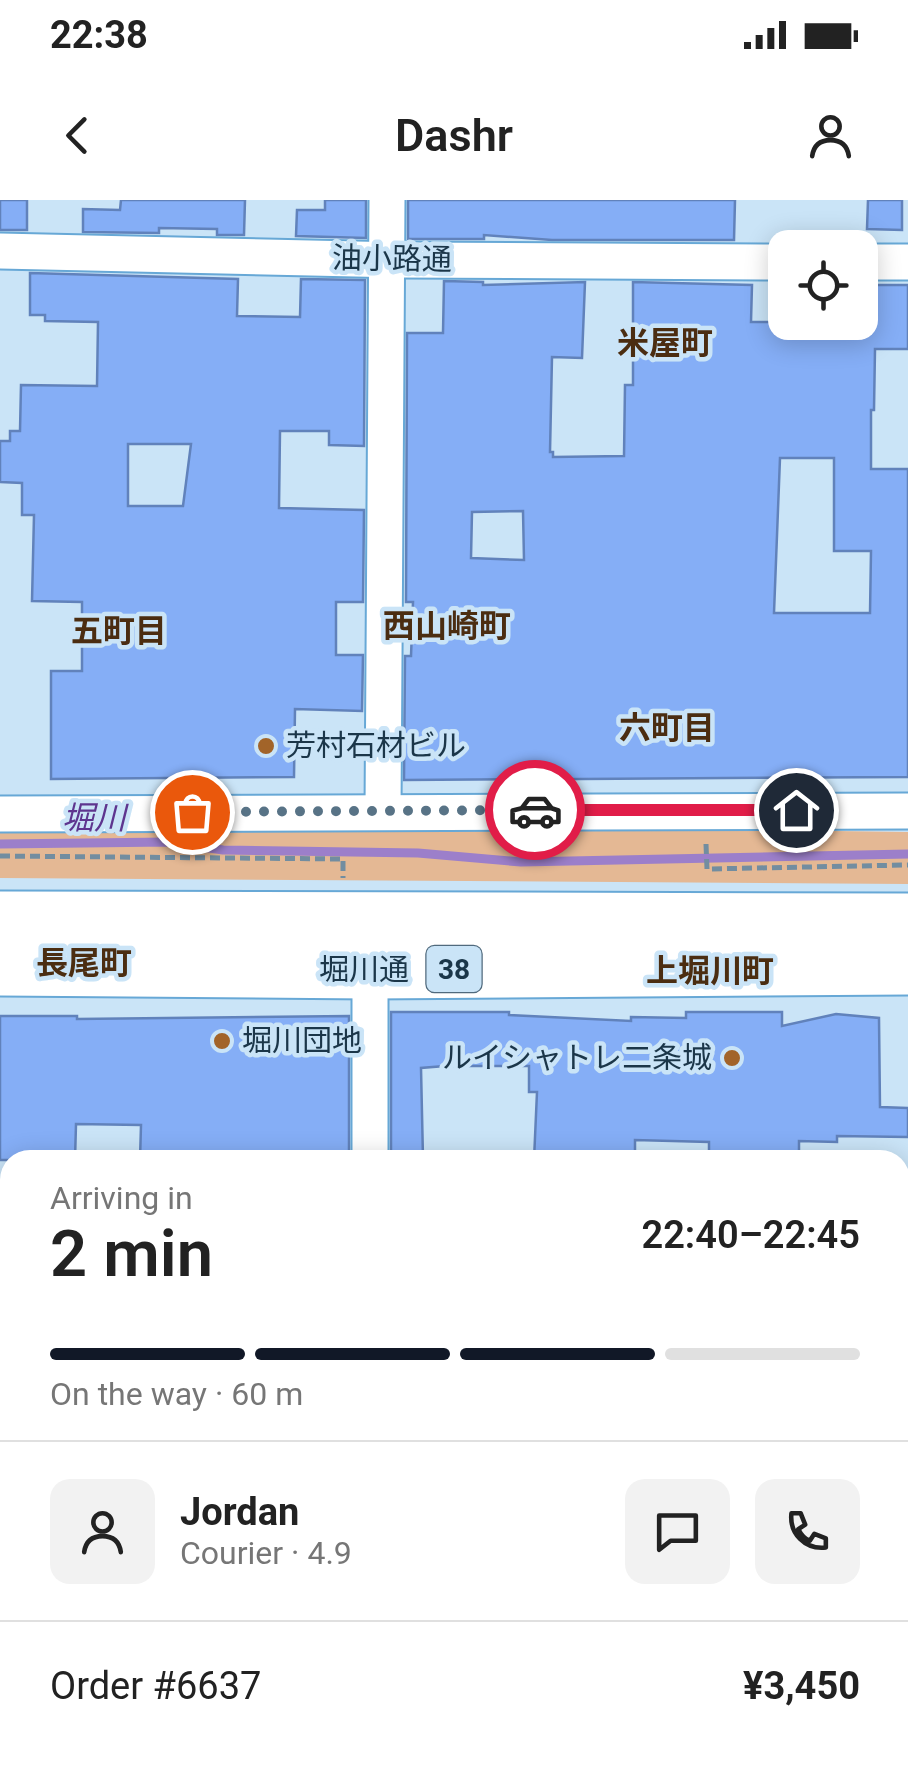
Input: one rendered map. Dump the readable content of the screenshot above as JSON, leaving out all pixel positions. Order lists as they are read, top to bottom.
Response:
{
  "streets": {
    "main road": ["38", "堀川通"],
    "street": ["油小路通"]
  },
  "districts": [
    "米屋町",
    "西山崎町",
    "五町目",
    "六町目",
    "長尾町",
    "上堀川町"
  ],
  "water": ["堀川"],
  "places": ["芳村石材ビル", "堀川団地", "ルイシャトレ二条城"],
  "page": {
    "status": "22:38",
    "header": "Dashr",
    "heading": ["2 min", "Arriving in", "22:40–22:45"],
    "panel": [
      "Jordan",
      "Courier · 4.9",
      "Order #6637",
      "¥3,450"
    ],
    "bar": "On the way · 60 m"
  }
}
